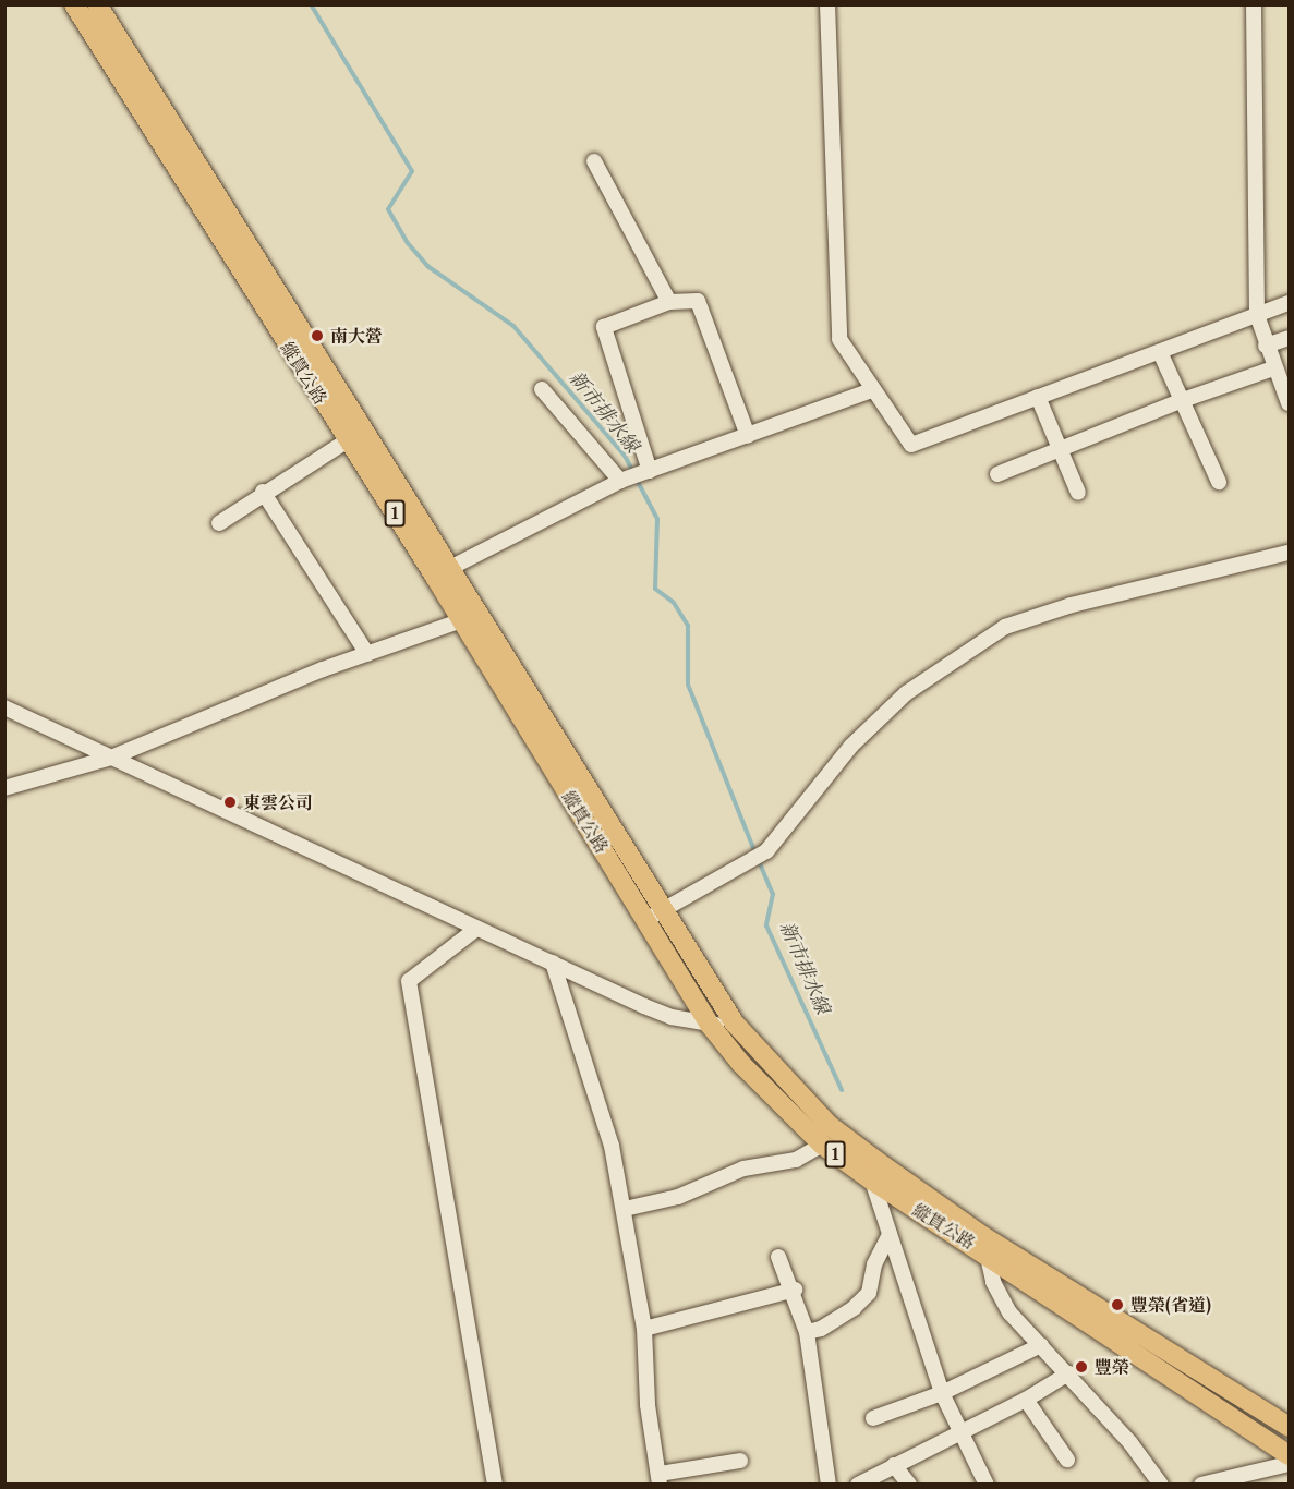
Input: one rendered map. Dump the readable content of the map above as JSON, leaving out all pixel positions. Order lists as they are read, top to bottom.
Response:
{
  "streets": {
    "main road": ["縱貫公路", "1"]
  },
  "water": ["新市排水線"],
  "places": [
    "南大營",
    "東雲公司",
    "豐榮(省道)",
    "豐榮"
  ]
}
